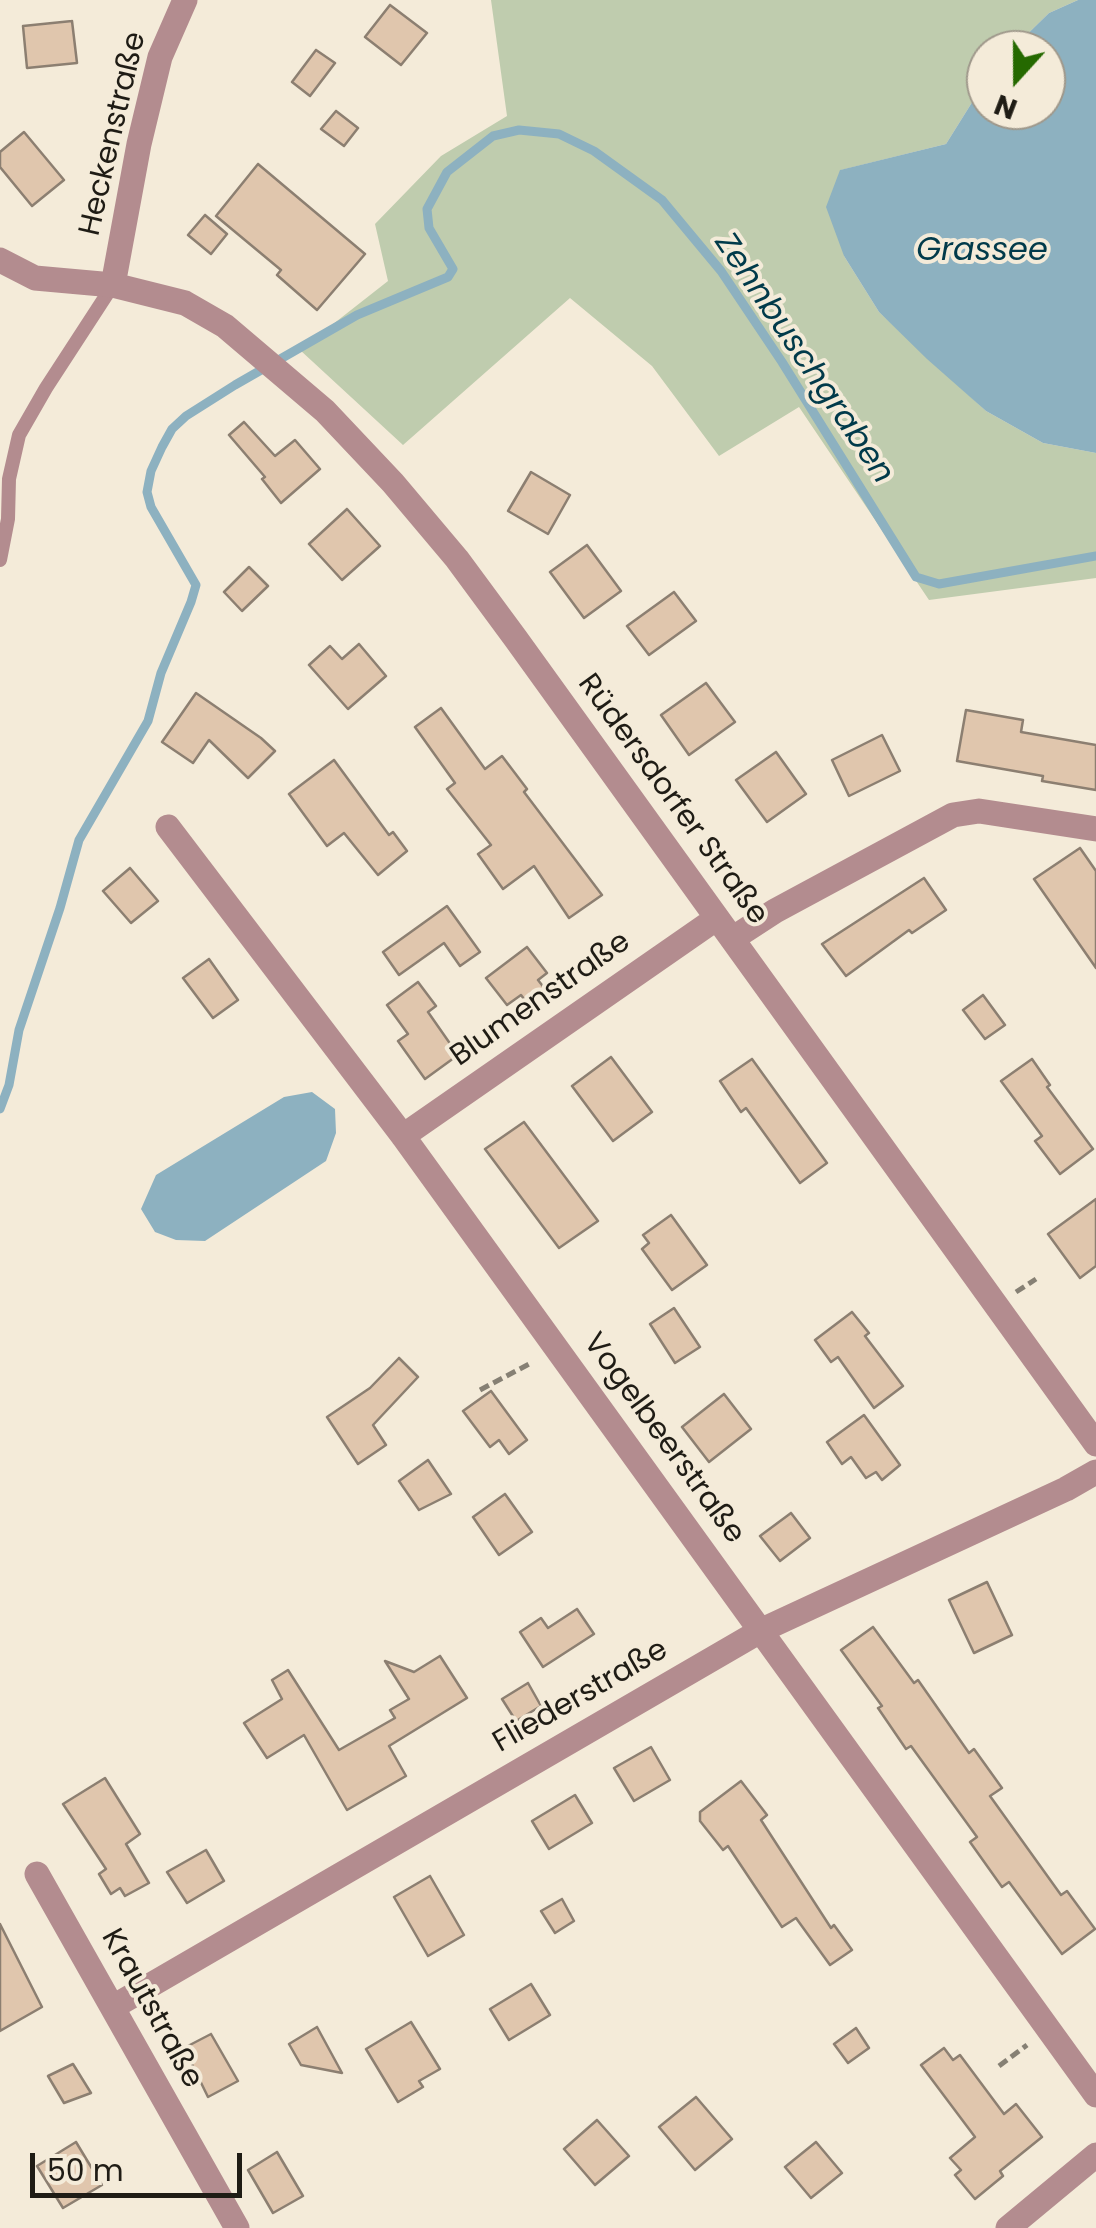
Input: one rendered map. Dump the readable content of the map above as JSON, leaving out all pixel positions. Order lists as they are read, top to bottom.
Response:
{
  "streets": {
    "street": [
      "Heckenstraße",
      "Rüdersdorfer Straße",
      "Blumenstraße",
      "Vogelbeerstraße",
      "Fliederstraße",
      "Krautstraße"
    ]
  },
  "crossings": [
    ["Heckenstraße", "Rüdersdorfer Straße"],
    ["Rüdersdorfer Straße", "Blumenstraße"],
    ["Blumenstraße", "Vogelbeerstraße"],
    ["Vogelbeerstraße", "Fliederstraße"],
    ["Fliederstraße", "Krautstraße"]
  ],
  "water": ["Grassee", "Zehnbuschgraben"],
  "scale_bar": "50 m",
  "north": "bottom"
}
